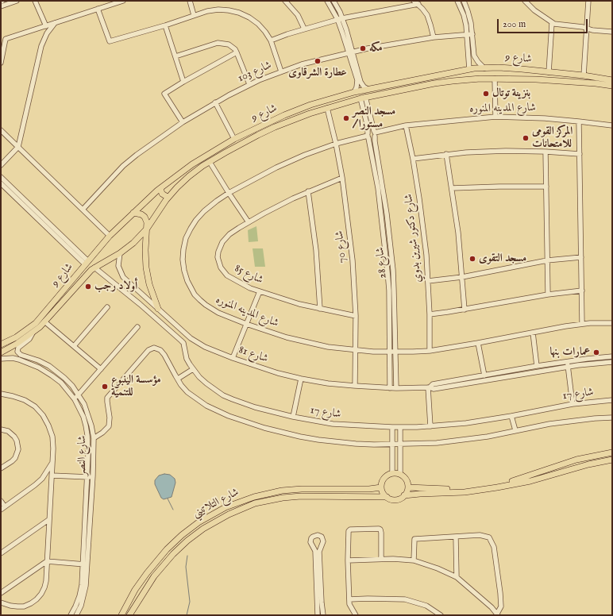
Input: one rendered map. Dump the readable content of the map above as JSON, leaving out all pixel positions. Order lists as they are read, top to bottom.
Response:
{
  "streets": {
    "main road": ["شارع 9", "شارع التلاتيني"],
    "street": [
      "شارع 103",
      "شارع المدينه المنوره",
      "شارع دكتور شيرين بدوي",
      "شارع 70",
      "شارع 28",
      "شارع 85",
      "شارع 81",
      "شارع 17",
      "شارع النصر"
    ]
  },
  "crossings": [
    ["شارع 9", "شارع 70"],
    ["شارع 9", "شارع 28"],
    ["شارع 9", "شارع 81"],
    ["شارع 9", "شارع 17"],
    ["شارع المدينه المنوره", "شارع دكتور شيرين بدوي"],
    ["شارع المدينه المنوره", "شارع 70"],
    ["شارع المدينه المنوره", "شارع 28"],
    ["شارع 70", "شارع 85"],
    ["شارع 70", "شارع 81"],
    ["شارع 28", "شارع 81"]
  ],
  "places": [
    "مكه",
    "عطارة الشرقاوى",
    "بنزينة توتال",
    "مسجد النصر / مستورا",
    "المركز القومى للامتحانات",
    "مسجد التقوى",
    "أولاد رجب",
    "عمارات بنها",
    "مؤسسة الينبوع للتنمية"
  ],
  "scale_bar": "200 m"
}
